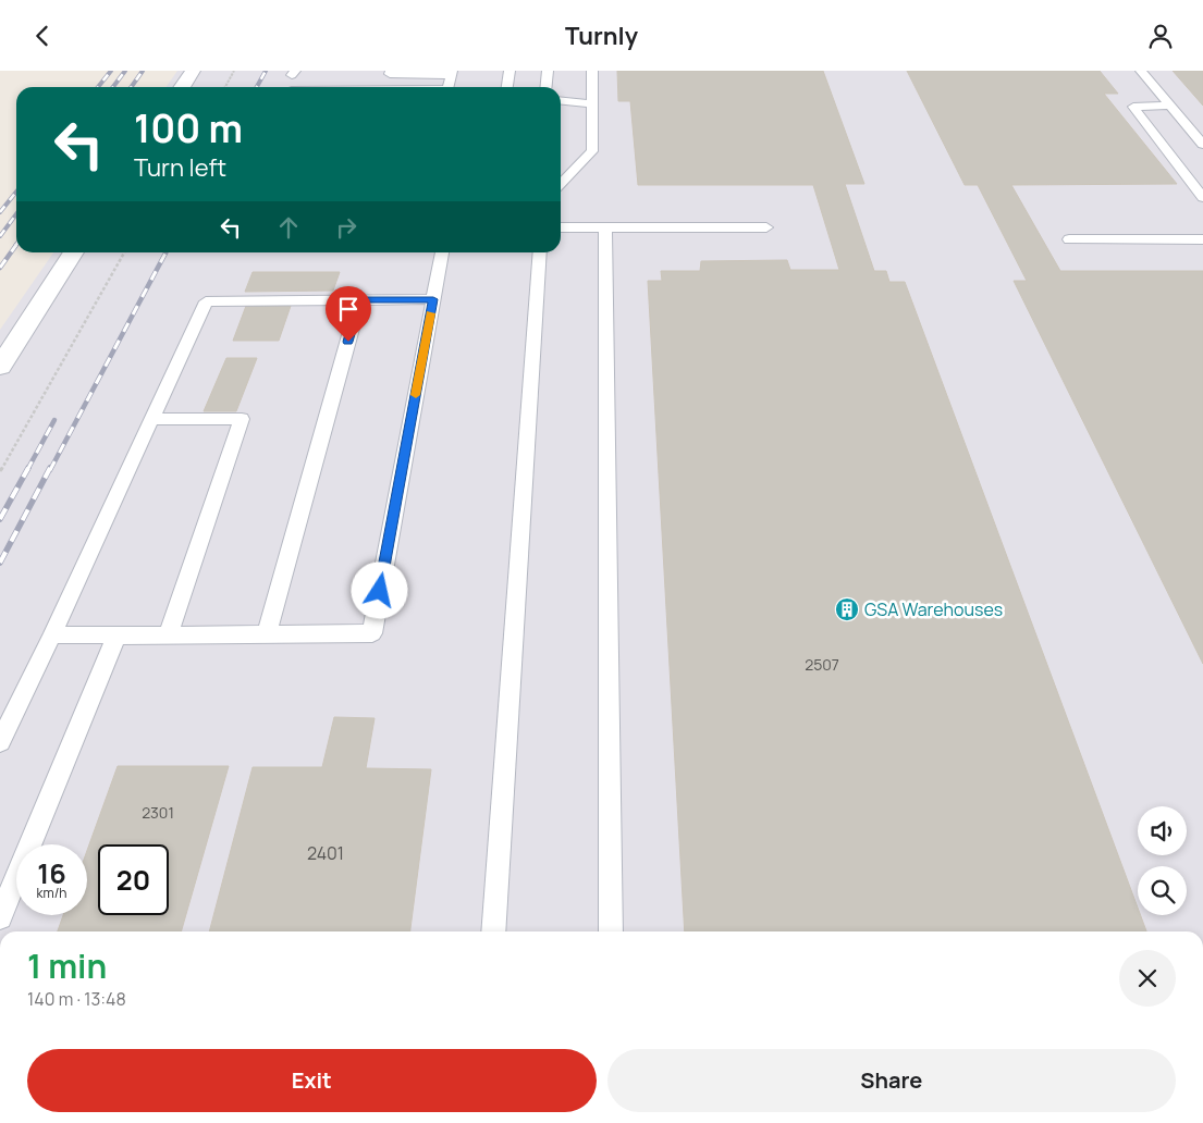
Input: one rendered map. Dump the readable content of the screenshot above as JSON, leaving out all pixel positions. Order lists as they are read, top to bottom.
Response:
{
  "places": {
    "building": ["GSA Warehouses"]
  },
  "house_numbers": ["2507", "2301", "2401"],
  "page": {
    "header": "Turnly",
    "turn": ["100 m", "Turn left"],
    "speed": "16 km/h",
    "limit": "20",
    "heading": ["1 min", "140 m · 13:48"],
    "buttons": ["Exit", "Share"]
  }
}
